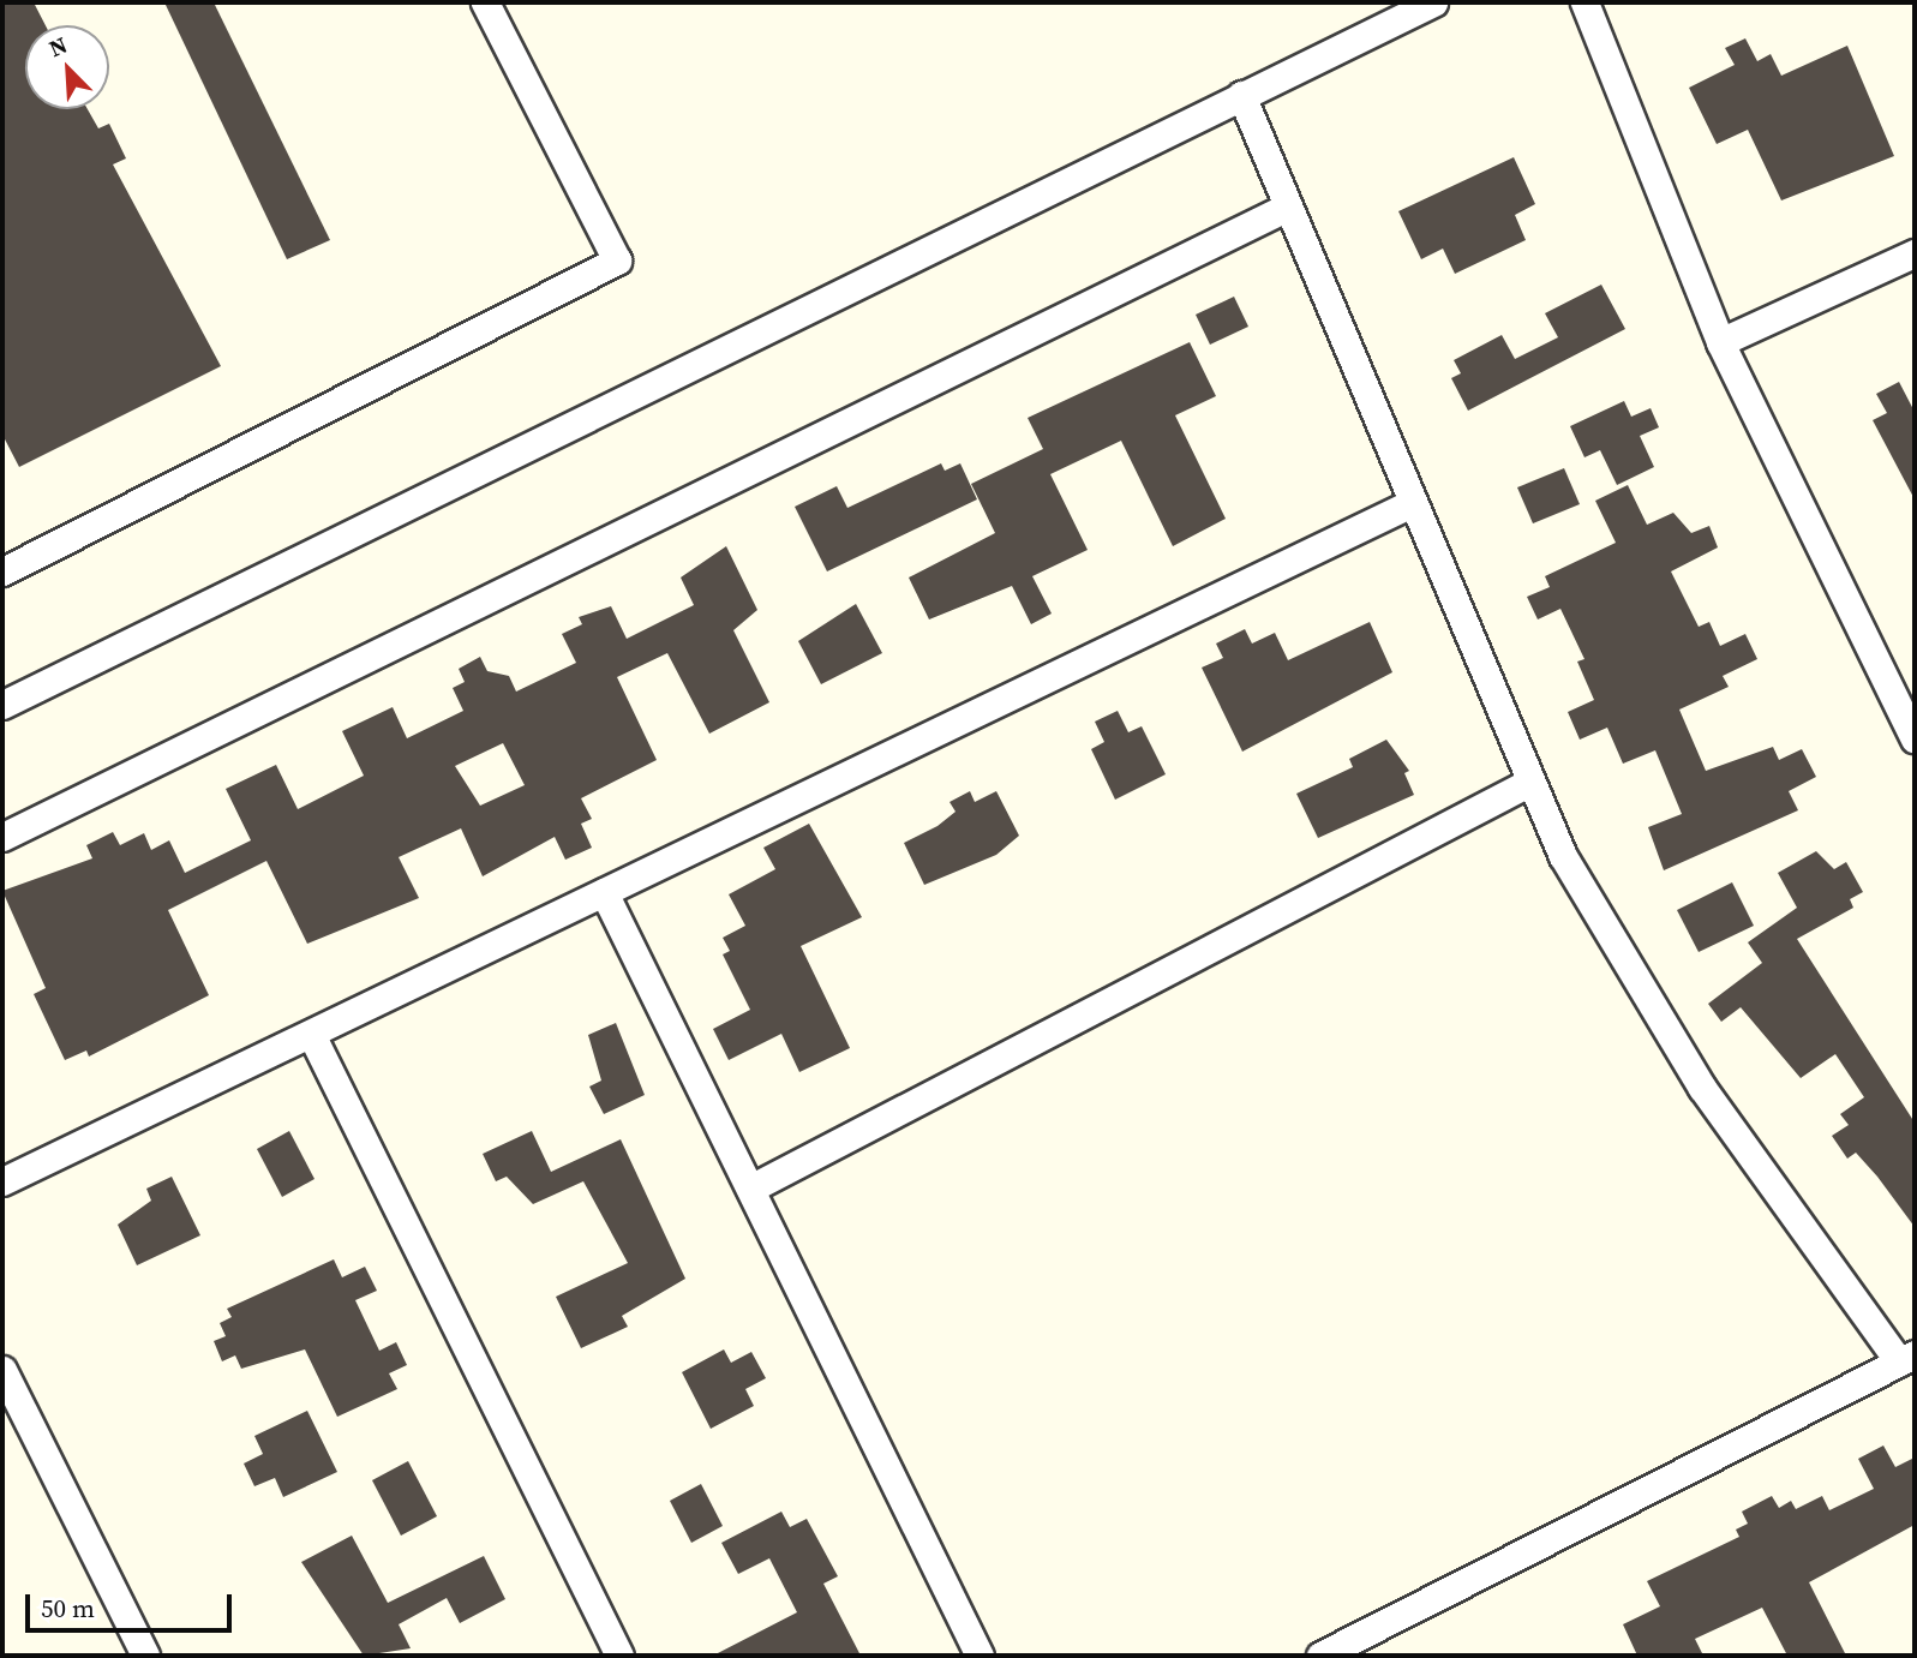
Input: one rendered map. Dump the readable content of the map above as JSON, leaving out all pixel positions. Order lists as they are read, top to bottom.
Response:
{
  "scale_bar": "50 m",
  "north": "top left"
}
